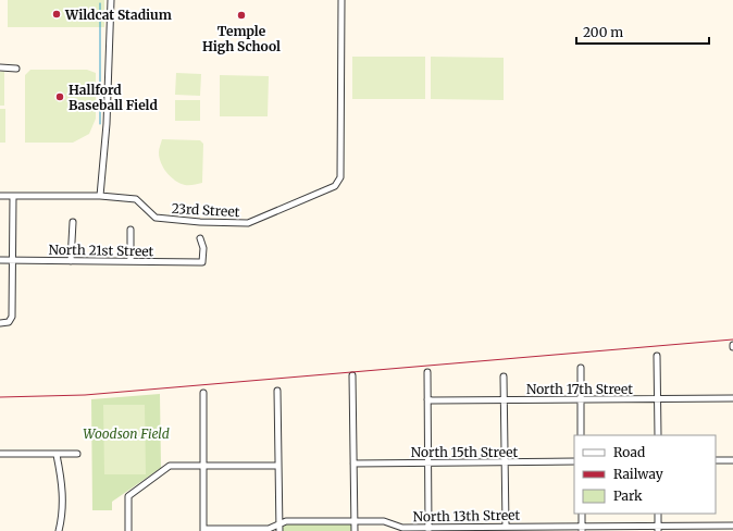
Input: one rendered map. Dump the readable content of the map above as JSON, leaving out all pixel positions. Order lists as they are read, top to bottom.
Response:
{
  "streets": {
    "street": [
      "23rd Street",
      "North 21st Street",
      "North 17th Street",
      "North 15th Street",
      "North 13th Street"
    ]
  },
  "parks": ["Woodson Field"],
  "places": ["Wildcat Stadium", "Temple High School", "Hallford Baseball Field"],
  "legend": ["Road", "Railway", "Park"],
  "scale_bar": "200 m"
}
